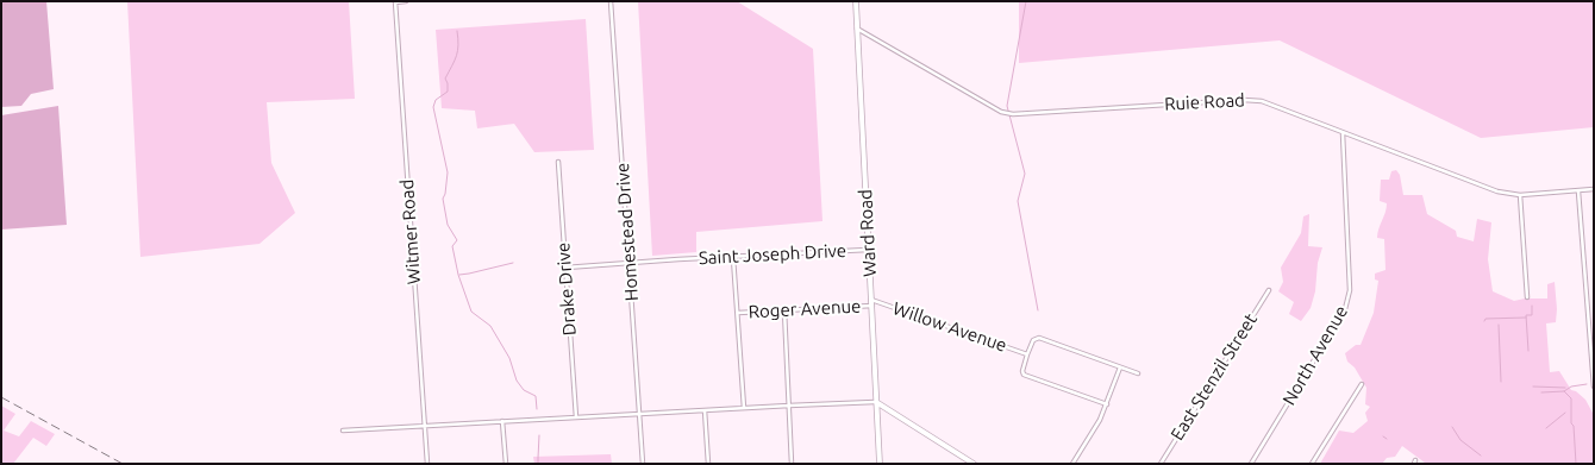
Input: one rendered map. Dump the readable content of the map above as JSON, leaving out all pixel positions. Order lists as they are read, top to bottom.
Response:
{
  "streets": {
    "main road": ["Ward Road"],
    "street": [
      "Ruie Road",
      "Witmer Road",
      "Homestead Drive",
      "Saint Joseph Drive",
      "Drake Drive",
      "Roger Avenue",
      "Willow Avenue",
      "North Avenue",
      "East Stenzil Street"
    ]
  },
  "crossings": [
    ["Ruie Road", "Ward Road"],
    ["Ruie Road", "North Avenue"],
    ["Homestead Drive", "Saint Joseph Drive"],
    ["Ward Road", "Saint Joseph Drive"],
    ["Ward Road", "Roger Avenue"],
    ["Ward Road", "Willow Avenue"],
    ["Saint Joseph Drive", "Drake Drive"],
    ["Roger Avenue", "Willow Avenue"]
  ]
}
